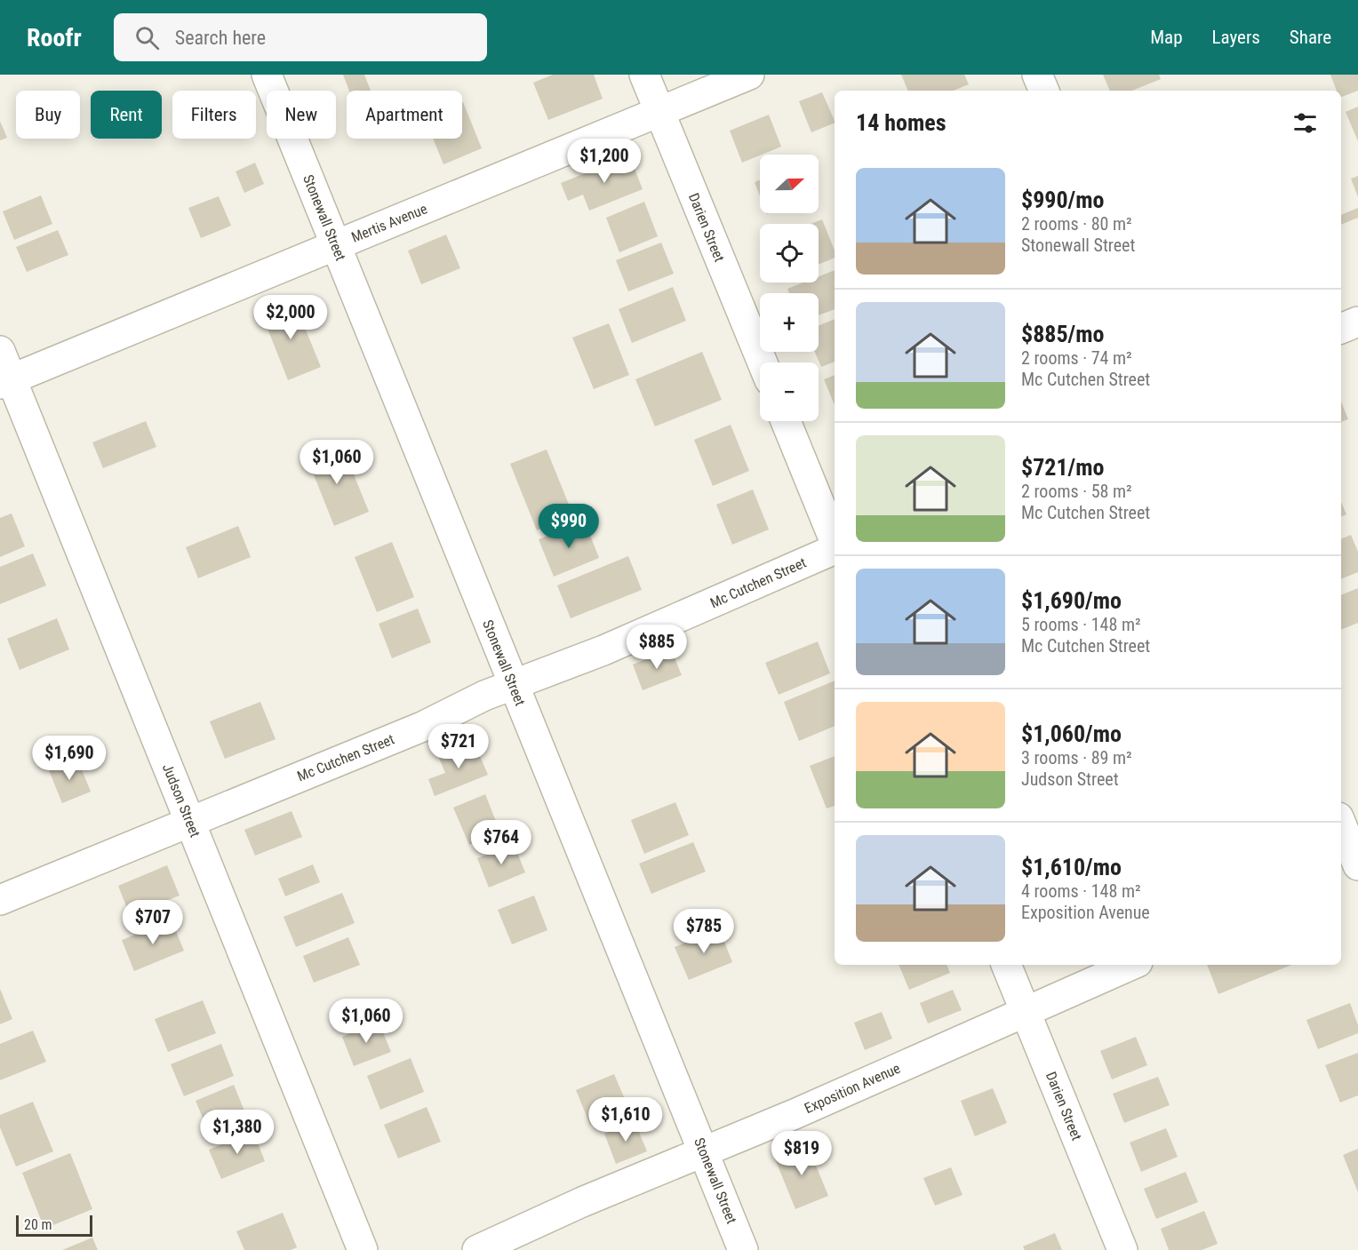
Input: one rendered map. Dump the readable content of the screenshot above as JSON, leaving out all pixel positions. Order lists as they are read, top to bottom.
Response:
{
  "streets": {
    "street": [
      "Stonewall Street",
      "Mertis Avenue",
      "Darien Street",
      "Mc Cutchen Street",
      "Judson Street",
      "Exposition Avenue"
    ]
  },
  "crossings": [
    ["Stonewall Street", "Mertis Avenue"],
    ["Stonewall Street", "Mc Cutchen Street"],
    ["Stonewall Street", "Exposition Avenue"],
    ["Mertis Avenue", "Darien Street"],
    ["Mertis Avenue", "Judson Street"],
    ["Darien Street", "Exposition Avenue"],
    ["Mc Cutchen Street", "Judson Street"]
  ],
  "scale_bar": "20 m",
  "north": "right",
  "page": {
    "header": "Roofr",
    "search": "Search here",
    "nav": ["Map", "Layers", "Share"],
    "chip": [
      "Buy",
      "Rent",
      "Filters",
      "New",
      "Apartment"
    ],
    "heading": "14 homes",
    "price": [
      "$1,200",
      "$2,000",
      "$1,060",
      "$990",
      "$885",
      "$721",
      "$1,690",
      "$764",
      "$707",
      "$785",
      "$1,060",
      "$1,610",
      "$1,380",
      "$819"
    ],
    "map_buttons": ["+", "−"],
    "list": [
      {
        "name": "$990/mo",
        "note": "2 rooms · 80 m² · Stonewall Street"
      },
      {
        "name": "$885/mo",
        "note": "2 rooms · 74 m² · Mc Cutchen Street"
      },
      {
        "name": "$721/mo",
        "note": "2 rooms · 58 m² · Mc Cutchen Street"
      },
      {
        "name": "$1,690/mo",
        "note": "5 rooms · 148 m² · Mc Cutchen Street"
      },
      {
        "name": "$1,060/mo",
        "note": "3 rooms · 89 m² · Judson Street"
      },
      {
        "name": "$1,610/mo",
        "note": "4 rooms · 148 m² · Exposition Avenue"
      }
    ],
    "scale": "20 m"
  }
}
